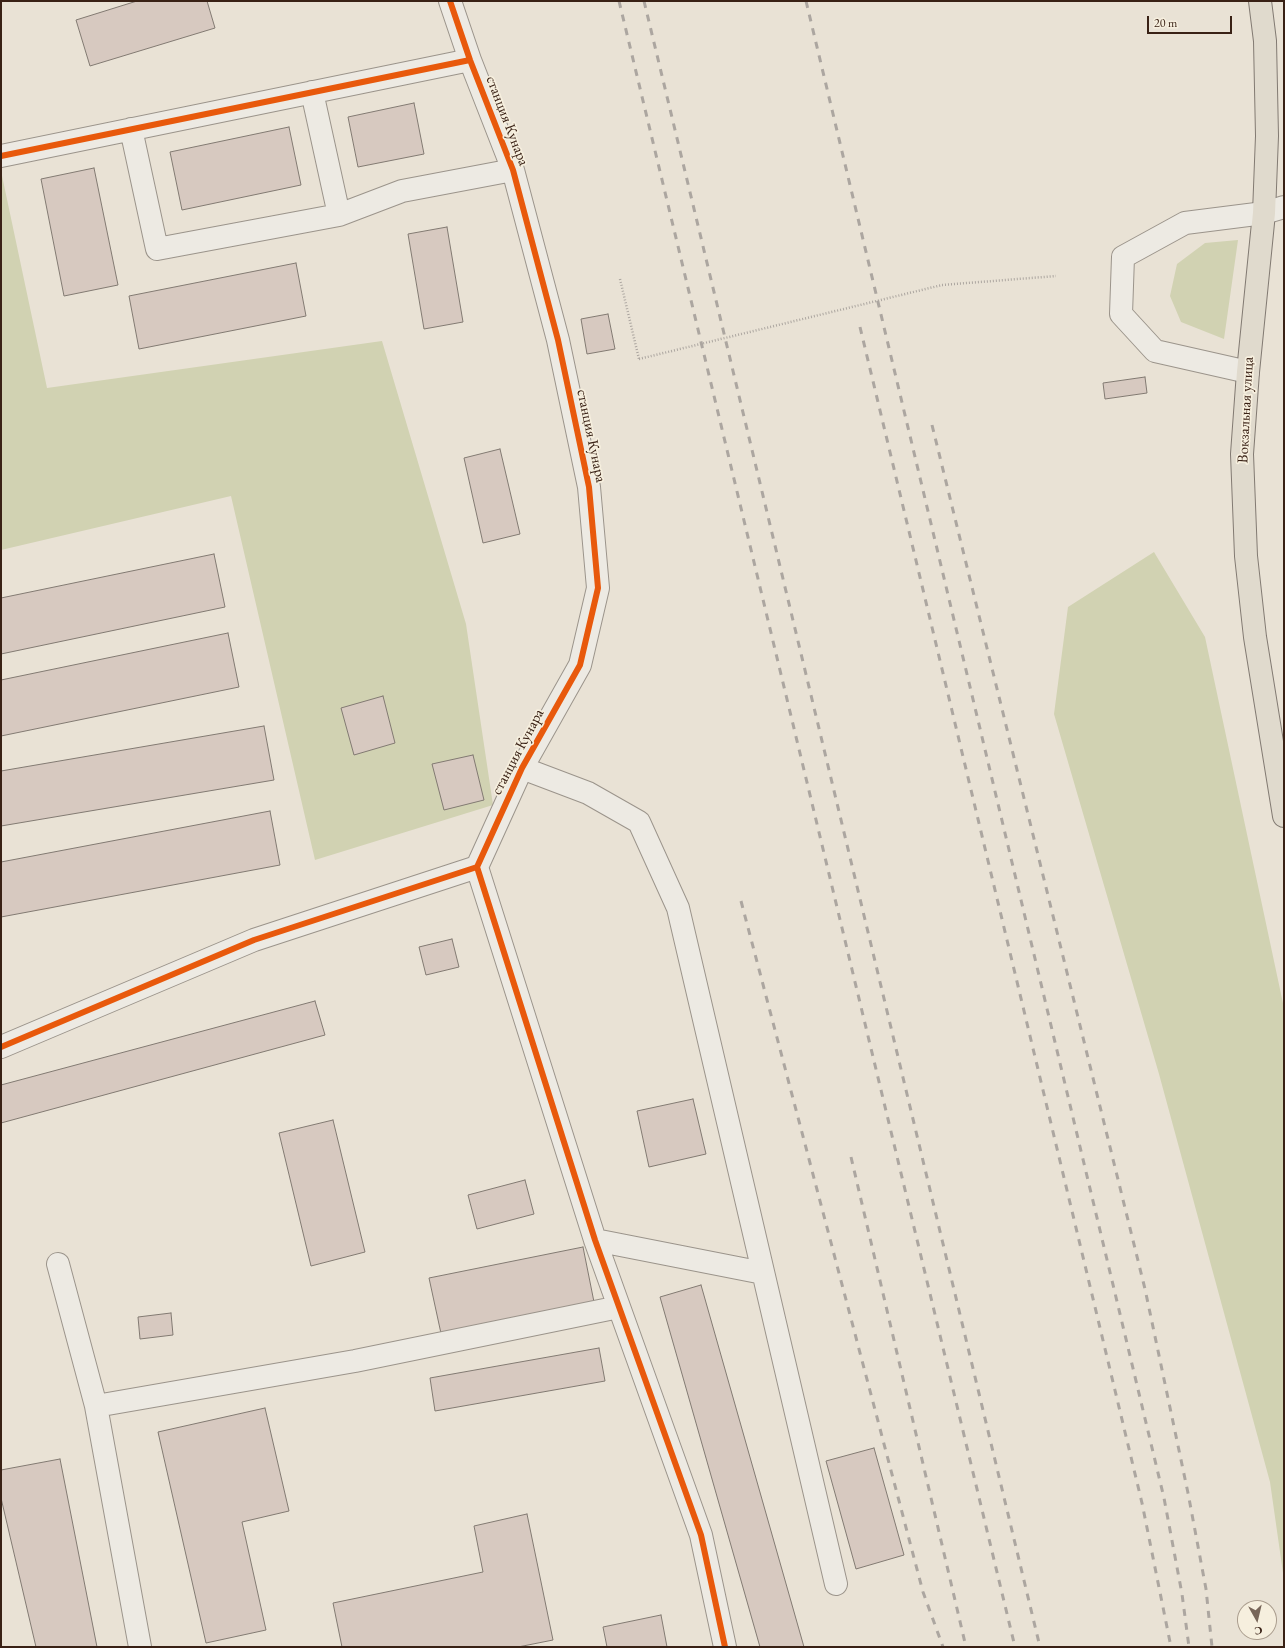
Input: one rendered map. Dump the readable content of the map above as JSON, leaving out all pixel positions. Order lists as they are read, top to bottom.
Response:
{
  "streets": {
    "main road": ["Вокзальная улица"],
    "street": ["станция Кунара"]
  },
  "scale_bar": "20 m",
  "north": "bottom"
}
